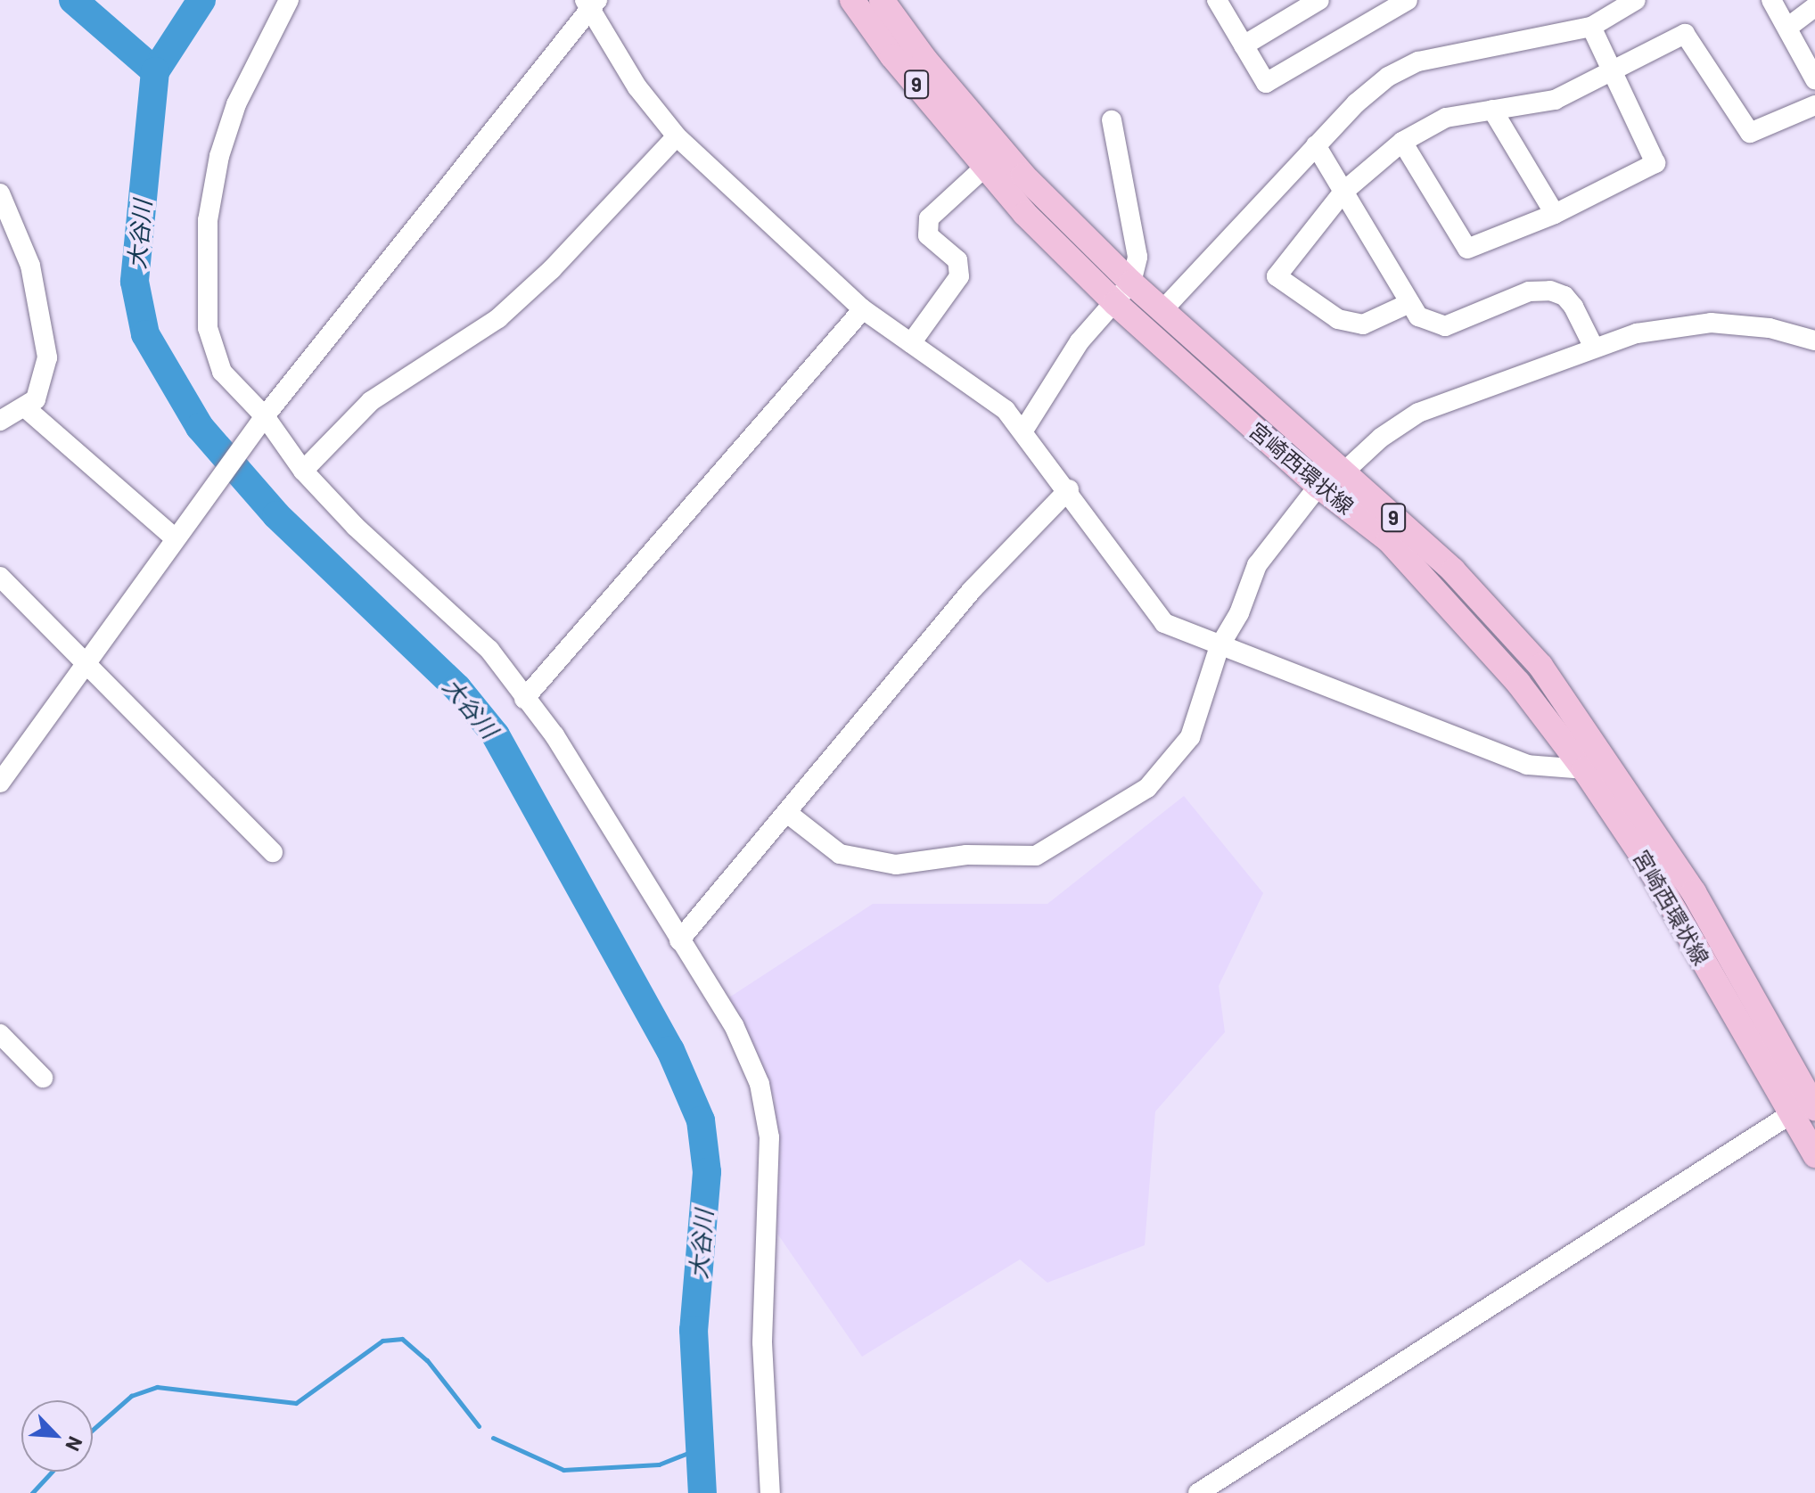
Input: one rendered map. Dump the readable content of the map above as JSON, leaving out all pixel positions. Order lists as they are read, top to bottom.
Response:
{
  "streets": {
    "main road": ["9", "宮崎西環状線"]
  },
  "water": ["大谷川"],
  "north": "bottom right"
}
